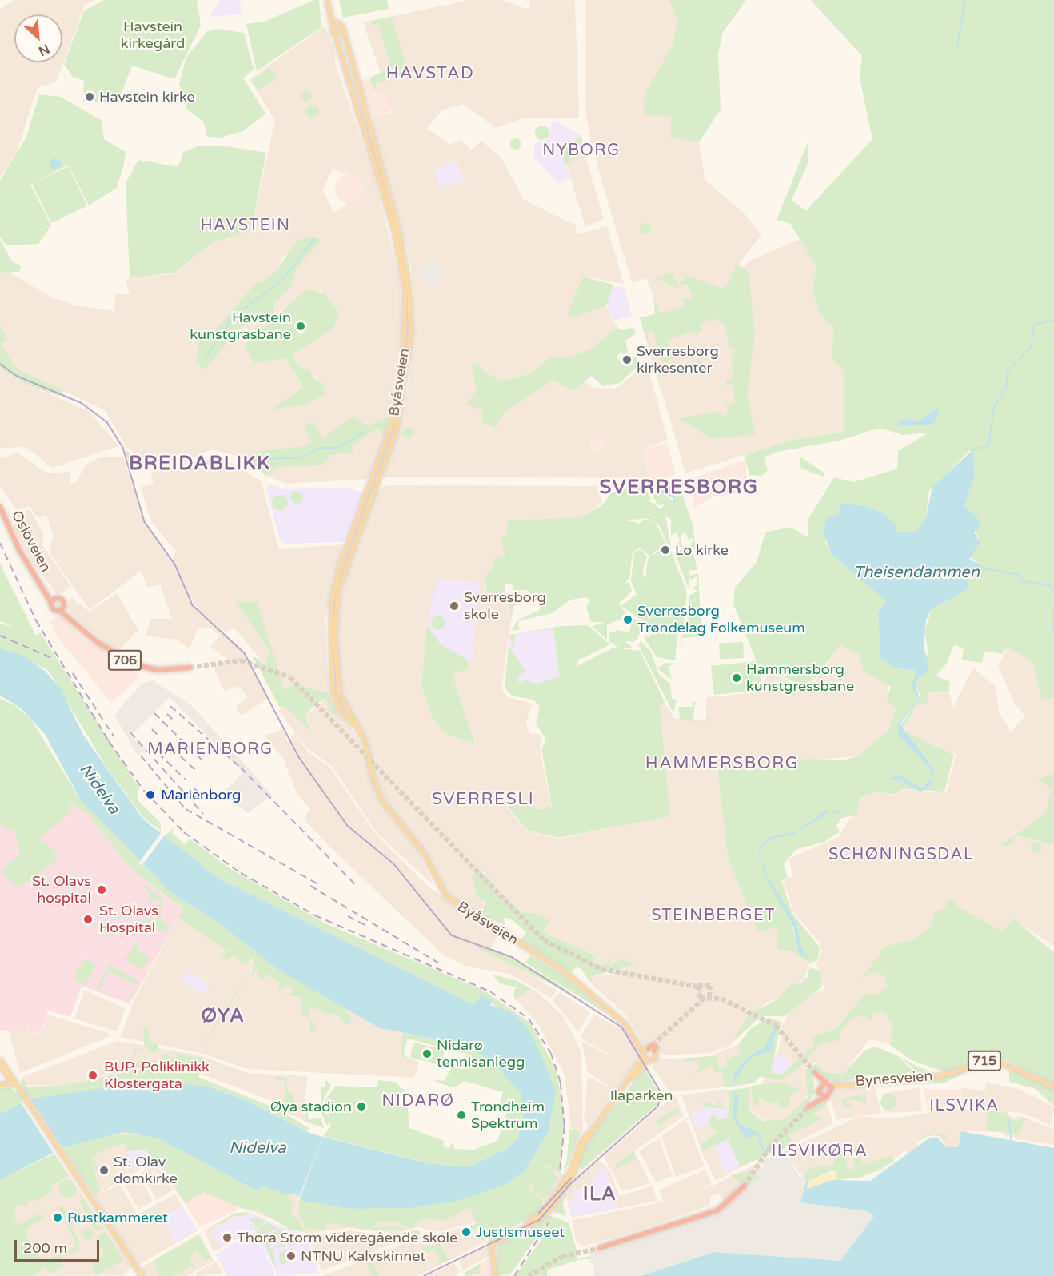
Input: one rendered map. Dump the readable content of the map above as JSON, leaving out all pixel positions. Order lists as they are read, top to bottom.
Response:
{
  "streets": {
    "highway": ["Osloveien", "706"],
    "main road": ["Byåsveien", "715", "Bynesveien"]
  },
  "crossings": [
    ["Osloveien", "706"]
  ],
  "districts": [
    "HAVSTAD",
    "NYBORG",
    "HAVSTEIN",
    "BREIDABLIKK",
    "SVERRESBORG",
    "MARIENBORG",
    "HAMMERSBORG",
    "SVERRESLI",
    "SCHØNINGSDAL",
    "STEINBERGET",
    "ØYA",
    "NIDARØ",
    "ILSVIKA",
    "ILSVIKØRA",
    "ILA"
  ],
  "water": ["Theisendammen", "Nidelva"],
  "parks": ["Havstein kirkegård", "Ilaparken"],
  "places": [
    "Havstein kirke",
    "Havstein kunstgrasbane",
    "Sverresborg kirkesenter",
    "Lo kirke",
    "Sverresborg skole",
    "Sverresborg Trøndelag Folkemuseum",
    "Hammersborg kunstgressbane",
    "Marienborg",
    "St. Olavs hospital",
    "St. Olavs Hospital",
    "Nidarø tennisanlegg",
    "BUP, Poliklinikk Klostergata",
    "Øya stadion",
    "Trondheim Spektrum",
    "St. Olav domkirke",
    "Rustkammeret",
    "Justismuseet",
    "Thora Storm videregående skole",
    "NTNU Kalvskinnet"
  ],
  "scale_bar": "200 m",
  "north": "bottom right"
}
